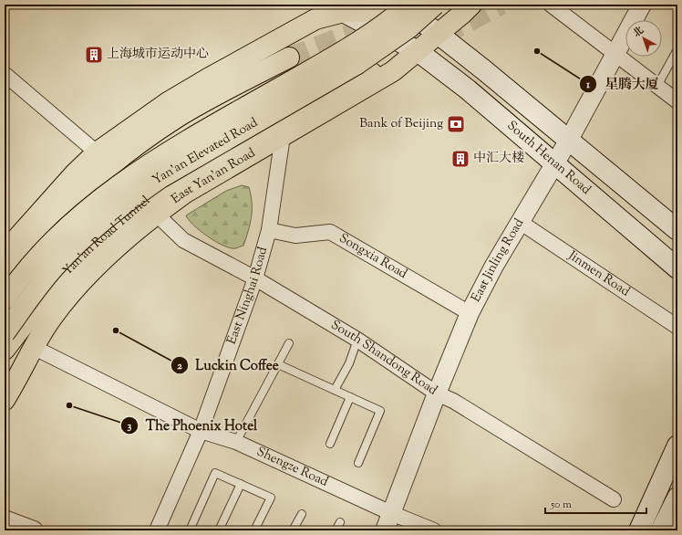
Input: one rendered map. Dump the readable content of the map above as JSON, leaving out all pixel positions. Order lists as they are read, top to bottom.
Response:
{
  "streets": {
    "main road": [
      "Yan'an Elevated Road",
      "South Henan Road",
      "East Yan'an Road",
      "Yan'an Road Tunnel"
    ],
    "street": [
      "Songxia Road",
      "East Jinling Road",
      "Jinmen Road",
      "East Ninghai Road",
      "South Shandong Road",
      "Shengze Road"
    ]
  },
  "crossings": [
    ["Yan'an Elevated Road", "South Henan Road"],
    ["South Henan Road", "East Yan'an Road"],
    ["South Henan Road", "East Jinling Road"],
    ["East Yan'an Road", "East Ninghai Road"],
    ["East Yan'an Road", "South Shandong Road"],
    ["East Yan'an Road", "Shengze Road"],
    ["Songxia Road", "East Jinling Road"],
    ["Songxia Road", "East Ninghai Road"],
    ["East Jinling Road", "Jinmen Road"],
    ["East Jinling Road", "South Shandong Road"],
    ["East Jinling Road", "Shengze Road"],
    ["East Ninghai Road", "South Shandong Road"],
    ["East Ninghai Road", "Shengze Road"]
  ],
  "places": {
    "other": ["星腾大厦", "Luckin Coffee", "The Phoenix Hotel"],
    "building": ["上海城市运动中心", "中汇大楼"],
    "bank": ["Bank of Beijing"]
  },
  "scale_bar": "50 m",
  "north": "top left"
}
